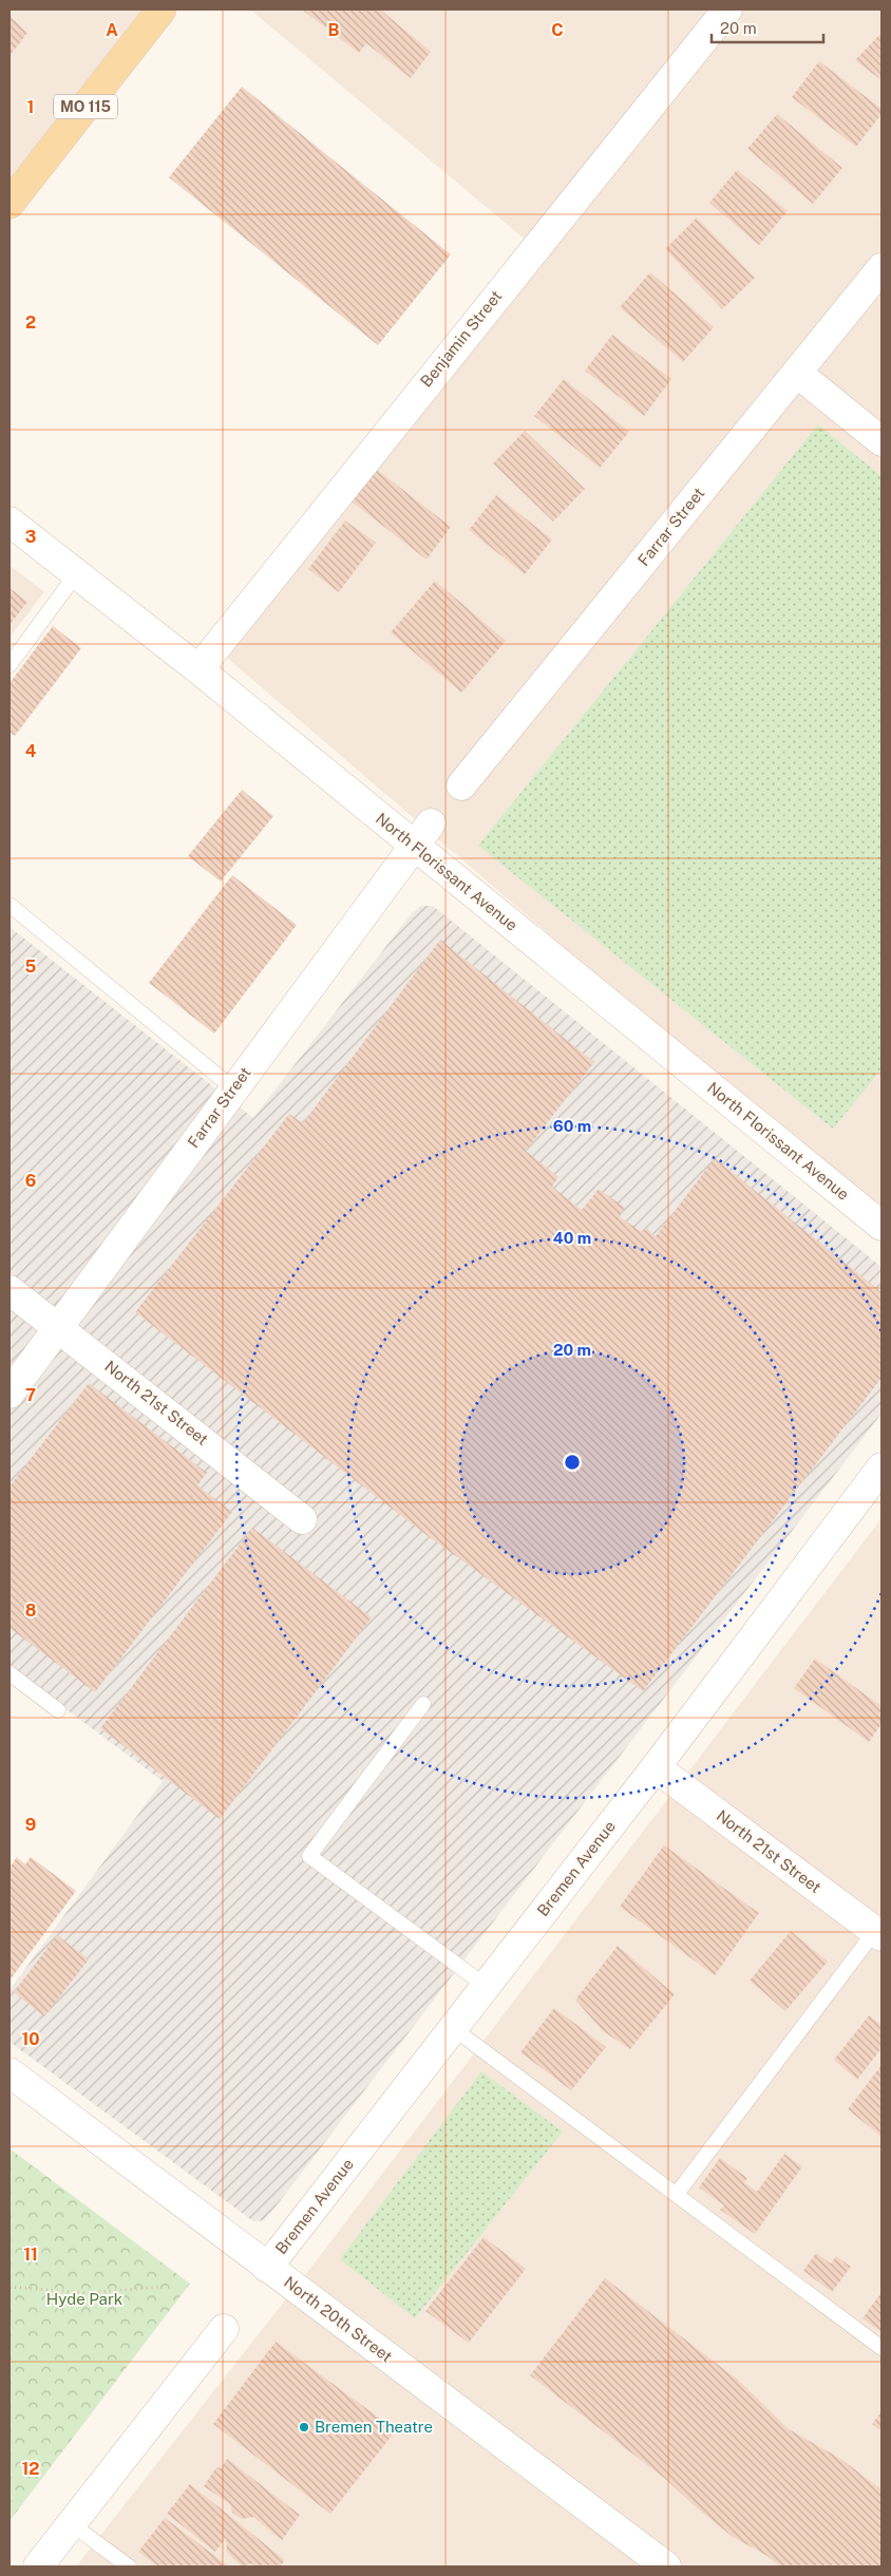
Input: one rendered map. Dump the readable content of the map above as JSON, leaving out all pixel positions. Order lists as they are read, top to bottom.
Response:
{
  "streets": {
    "main road": ["MO 115"],
    "street": [
      "Benjamin Street",
      "Farrar Street",
      "North Florissant Avenue",
      "North 21st Street",
      "Bremen Avenue",
      "North 20th Street"
    ]
  },
  "crossings": [
    ["Benjamin Street", "North Florissant Avenue"],
    ["Farrar Street", "North Florissant Avenue"],
    ["Farrar Street", "North 21st Street"],
    ["North 21st Street", "Bremen Avenue"],
    ["Bremen Avenue", "North 20th Street"]
  ],
  "parks": ["Hyde Park"],
  "places": ["Bremen Theatre"],
  "scale_bar": "20 m",
  "grid": {
    "columns": ["A", "B", "C"],
    "rows": [
      "1",
      "2",
      "3",
      "4",
      "5",
      "6",
      "7",
      "8",
      "9",
      "10",
      "11",
      "12"
    ]
  },
  "rings": ["60 m", "40 m", "20 m"]
}
